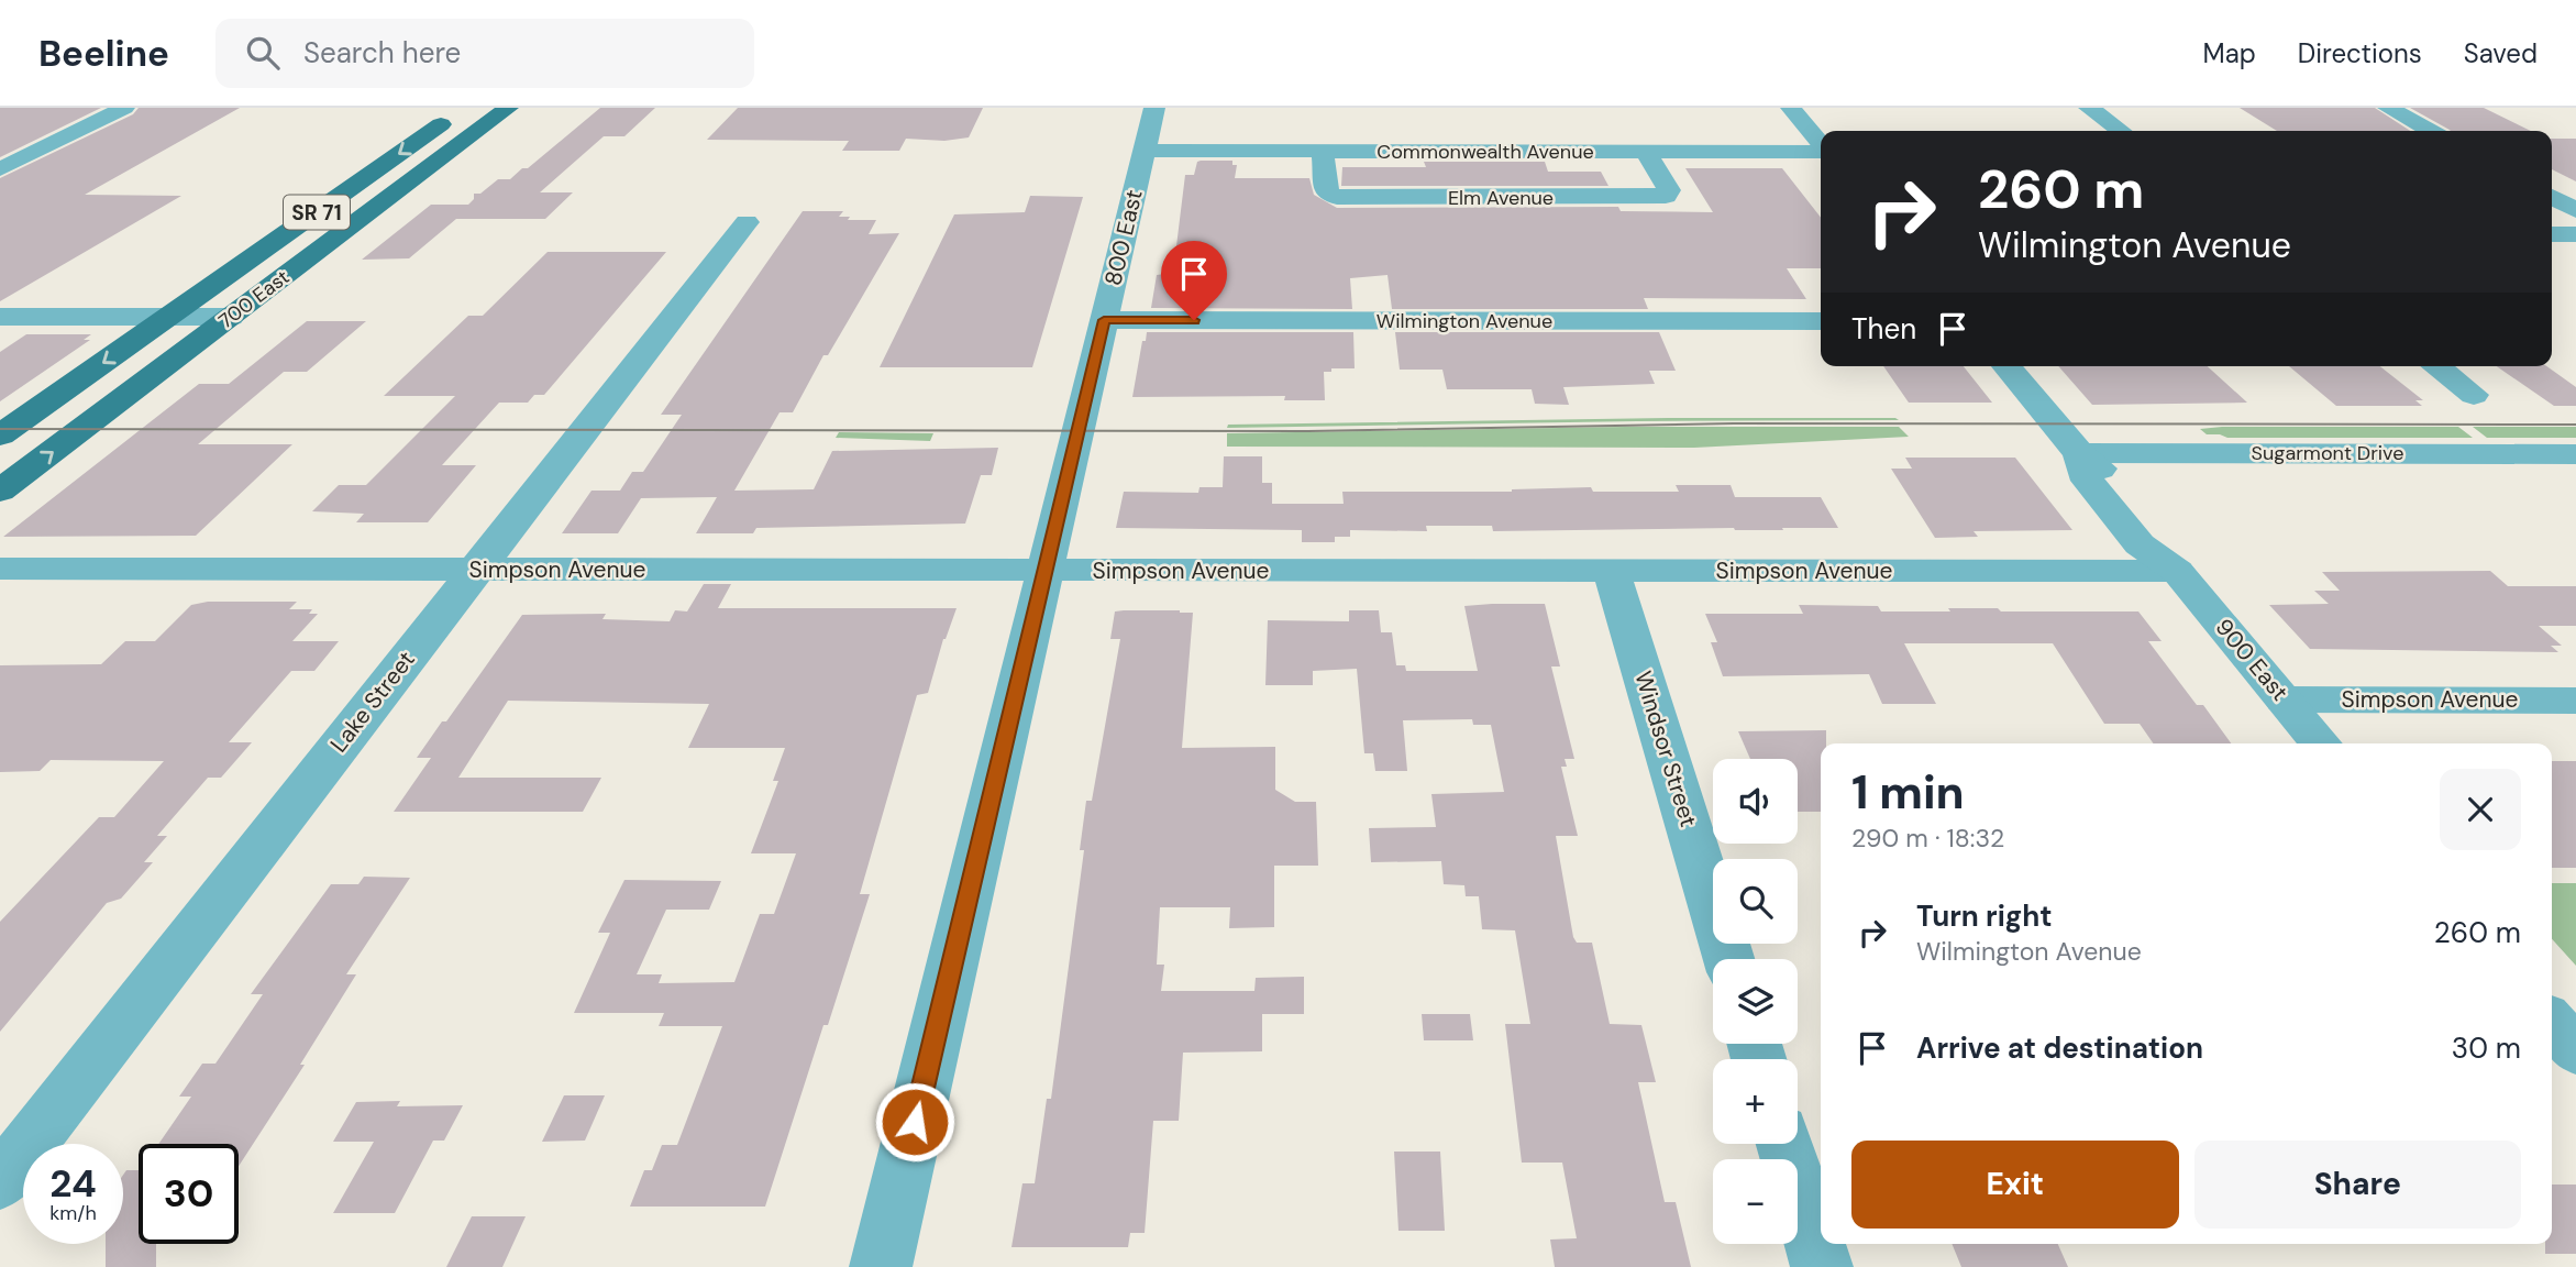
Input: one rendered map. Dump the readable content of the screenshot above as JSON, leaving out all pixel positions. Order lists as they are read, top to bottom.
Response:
{
  "streets": {
    "main road": ["SR 71", "700 East"],
    "street": [
      "Commonwealth Avenue",
      "Elm Avenue",
      "800 East",
      "Wilmington Avenue",
      "Sugarmont Drive",
      "Simpson Avenue",
      "900 East",
      "Lake Street",
      "Windsor Street"
    ]
  },
  "crossings": [
    ["Commonwealth Avenue", "Elm Avenue"],
    ["Commonwealth Avenue", "800 East"],
    ["800 East", "Wilmington Avenue"],
    ["800 East", "Simpson Avenue"],
    ["Sugarmont Drive", "900 East"],
    ["Simpson Avenue", "900 East"],
    ["Simpson Avenue", "Lake Street"],
    ["Simpson Avenue", "Windsor Street"]
  ],
  "page": {
    "header": "Beeline",
    "search": "Search here",
    "nav": ["Map", "Directions", "Saved"],
    "turn": ["260 m", "Wilmington Avenue"],
    "then": "Then",
    "heading": ["1 min", "290 m · 18:32"],
    "map_buttons": ["+", "−"],
    "list": [
      {
        "name": "Turn right",
        "note": "Wilmington Avenue",
        "value": "260 m"
      },
      {
        "name": "Arrive at destination",
        "value": "30 m"
      }
    ],
    "buttons": ["Exit", "Share"],
    "speed": "24 km/h",
    "limit": "30"
  }
}
